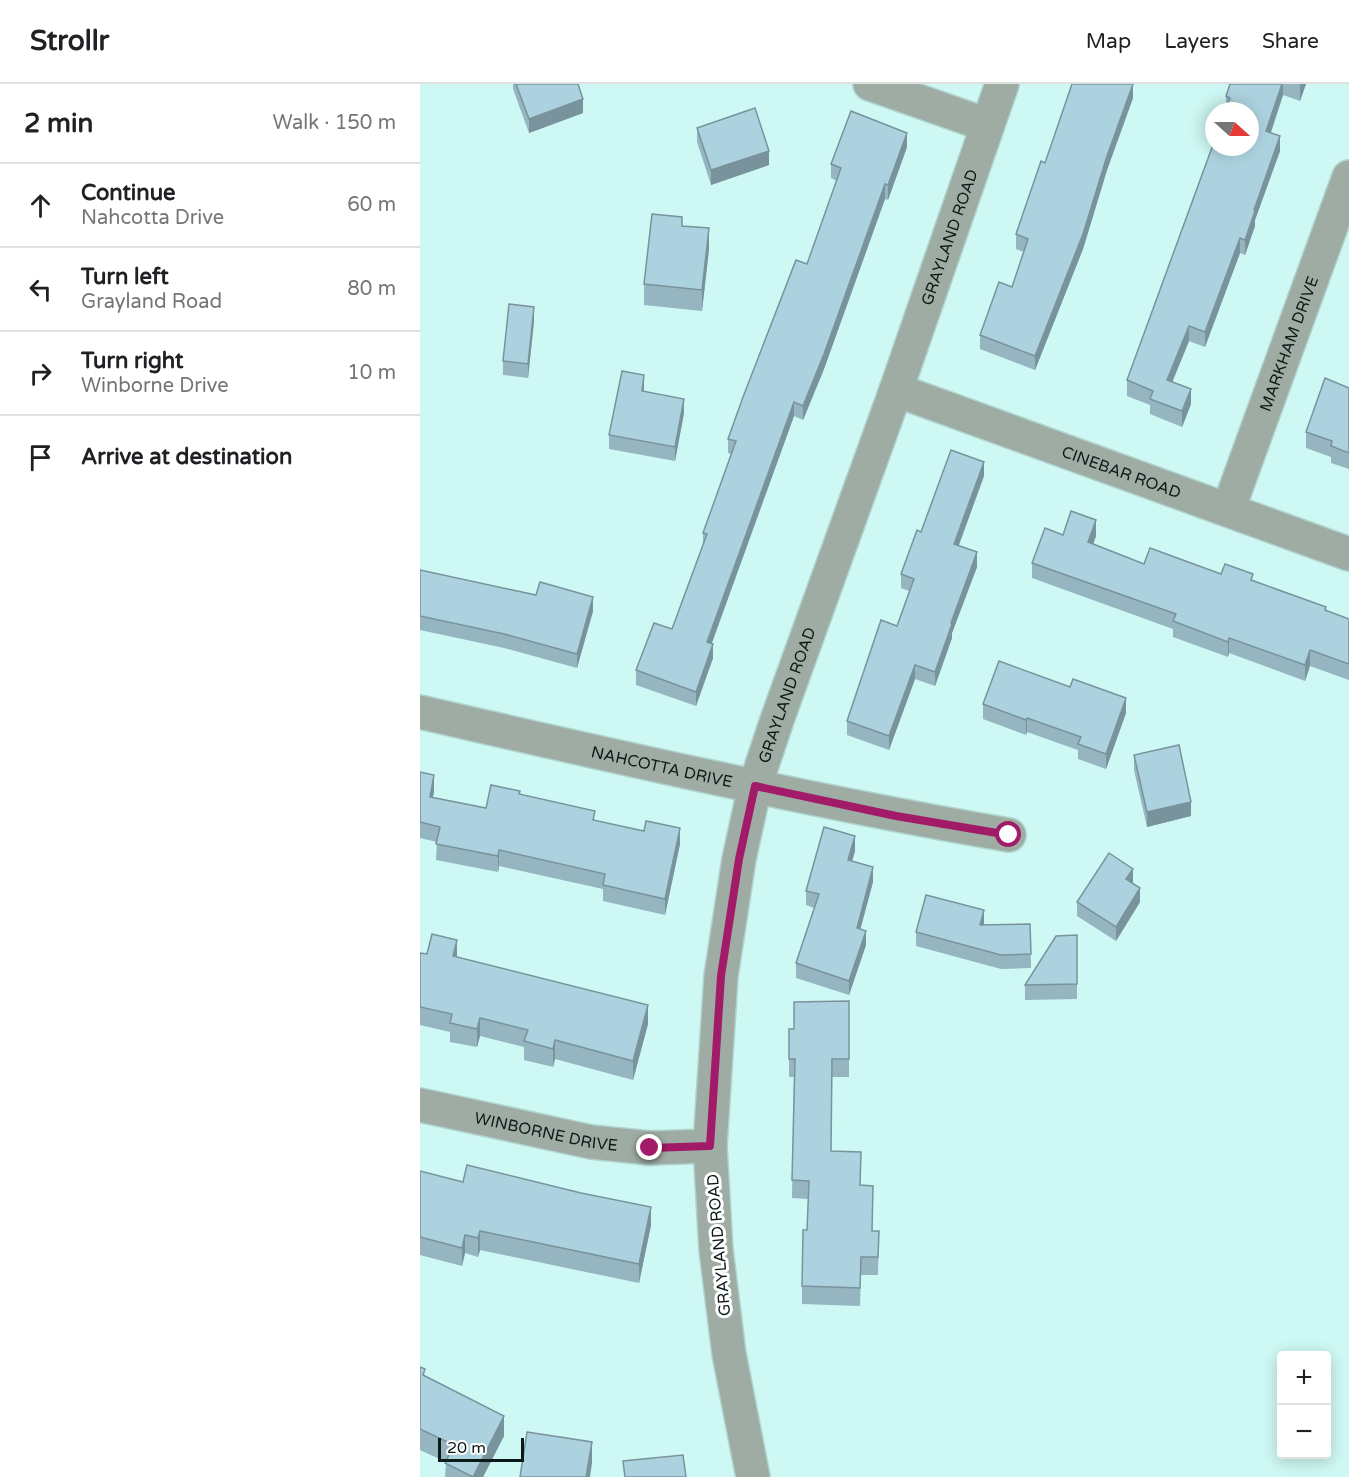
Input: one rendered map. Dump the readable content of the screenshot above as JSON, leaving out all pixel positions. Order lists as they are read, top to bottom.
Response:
{
  "streets": {
    "street": [
      "GRAYLAND ROAD",
      "MARKHAM DRIVE",
      "CINEBAR ROAD",
      "NAHCOTTA DRIVE",
      "WINBORNE DRIVE"
    ]
  },
  "crossings": [
    ["GRAYLAND ROAD", "CINEBAR ROAD"],
    ["GRAYLAND ROAD", "NAHCOTTA DRIVE"],
    ["GRAYLAND ROAD", "WINBORNE DRIVE"],
    ["MARKHAM DRIVE", "CINEBAR ROAD"]
  ],
  "scale_bar": "20 m",
  "north": "right",
  "page": {
    "header": "Strollr",
    "nav": ["Map", "Layers", "Share"],
    "heading": ["2 min", "Walk · 150 m"],
    "list": [
      ["Continue", "Nahcotta Drive", "60 m"],
      ["Turn left", "Grayland Road", "80 m"],
      ["Turn right", "Winborne Drive", "10 m"],
      "Arrive at destination"
    ],
    "map_buttons": ["+", "−"],
    "scale": "20 m"
  }
}
